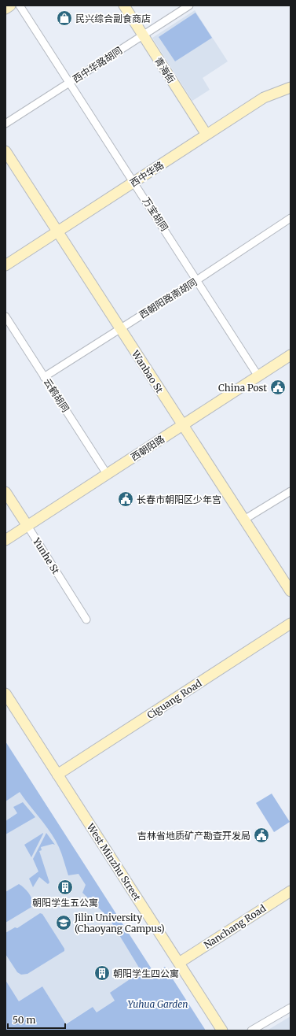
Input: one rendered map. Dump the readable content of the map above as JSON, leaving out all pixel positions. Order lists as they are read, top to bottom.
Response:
{
  "streets": {
    "street": [
      "西中华路胡同",
      "青海街",
      "西中华路",
      "万宝胡同",
      "西朝阳路南胡同",
      "Wanbao St",
      "云鹤胡同",
      "西朝阳路",
      "Yunhe St",
      "Ciguang Road",
      "West Minzhu Street",
      "Nanchang Road"
    ]
  },
  "crossings": [
    ["西中华路胡同", "青海街"],
    ["西中华路胡同", "万宝胡同"],
    ["青海街", "西中华路"],
    ["西中华路", "万宝胡同"],
    ["西中华路", "Wanbao St"],
    ["万宝胡同", "西朝阳路南胡同"],
    ["万宝胡同", "西朝阳路"],
    ["西朝阳路南胡同", "Wanbao St"],
    ["西朝阳路南胡同", "云鹤胡同"],
    ["Wanbao St", "西朝阳路"],
    ["云鹤胡同", "西朝阳路"],
    ["西朝阳路", "Yunhe St"],
    ["Ciguang Road", "West Minzhu Street"],
    ["West Minzhu Street", "Nanchang Road"]
  ],
  "parks": ["Yuhua Garden"],
  "places": {
    "shop": ["民兴综合副食商店"],
    "public building": ["China Post", "长春市朝阳区少年宫", "吉林省地质矿产勘查开发局"],
    "building": ["朝阳学生五公寓", "朝阳学生四公寓"],
    "school or university": ["Jilin University (Chaoyang Campus)"]
  },
  "scale_bar": "50 m"
}
